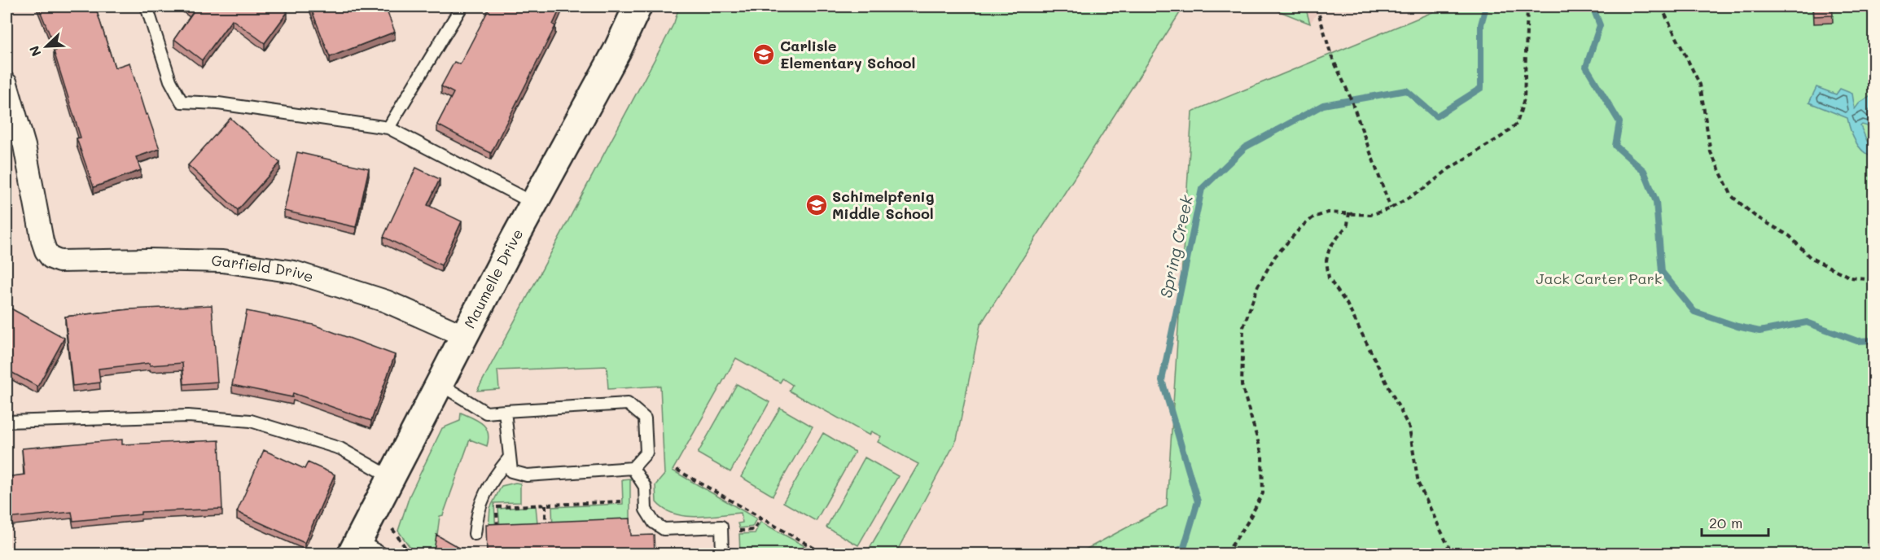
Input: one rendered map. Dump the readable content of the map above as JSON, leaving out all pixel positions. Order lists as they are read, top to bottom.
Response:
{
  "streets": {
    "street": ["Garfield Drive", "Maumelle Drive"]
  },
  "crossings": [
    ["Garfield Drive", "Maumelle Drive"]
  ],
  "water": ["Spring Creek"],
  "parks": ["Jack Carter Park"],
  "places": {
    "school or university": ["Carlisle Elementary School", "Schimelpfenig Middle School"]
  },
  "scale_bar": "20 m",
  "north": "bottom left"
}
